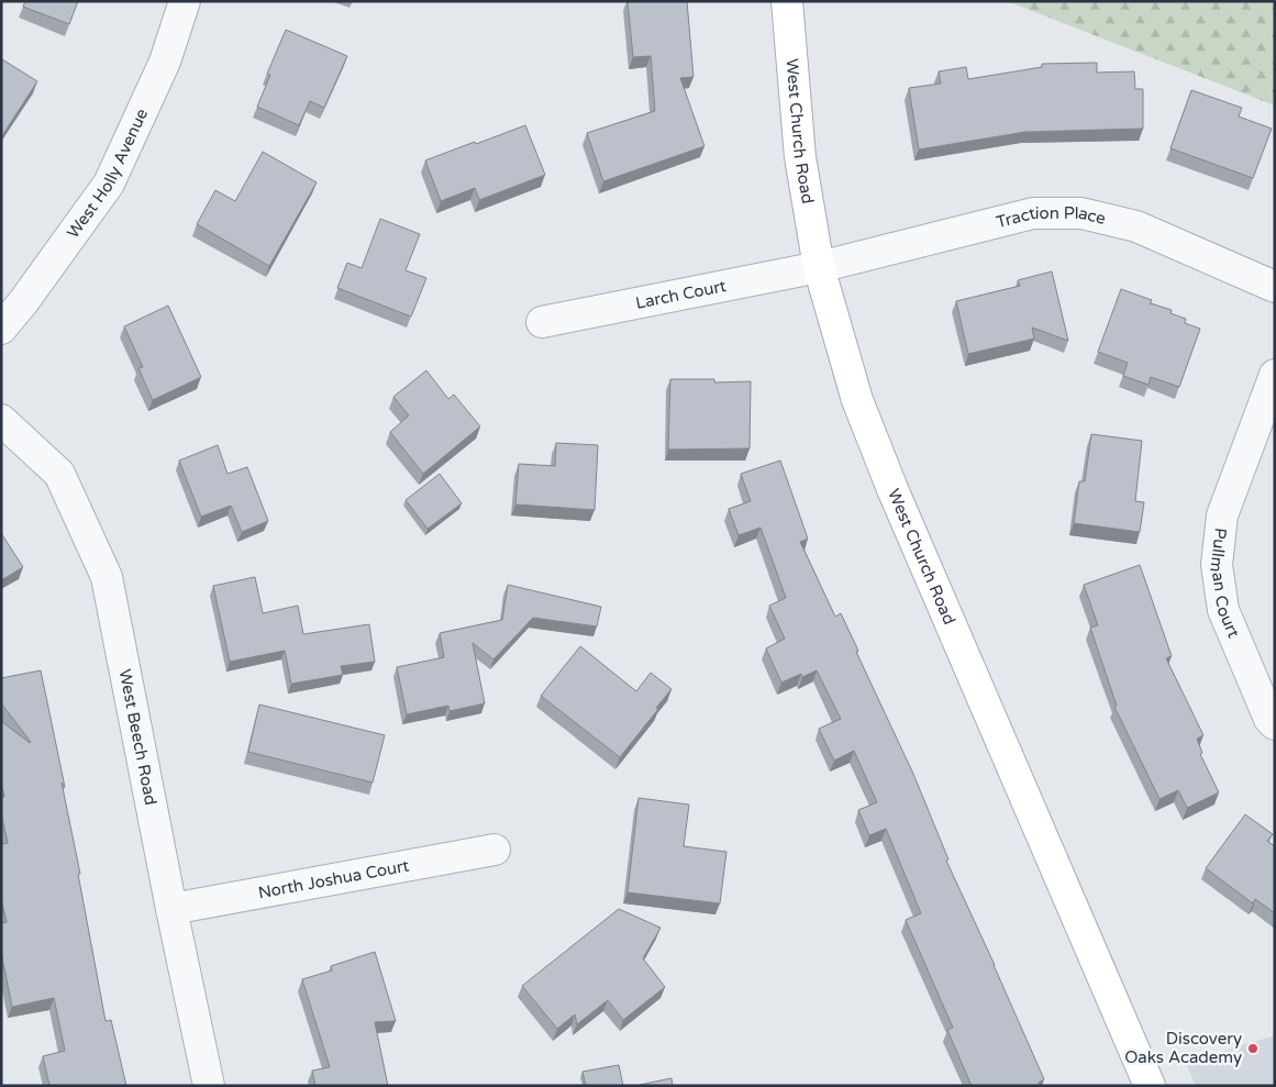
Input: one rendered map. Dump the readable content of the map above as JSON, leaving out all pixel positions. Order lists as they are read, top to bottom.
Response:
{
  "streets": {
    "main road": ["West Church Road"],
    "street": [
      "West Holly Avenue",
      "Traction Place",
      "Larch Court",
      "Pullman Court",
      "West Beech Road",
      "North Joshua Court"
    ]
  },
  "crossings": [
    ["West Church Road", "Traction Place"],
    ["West Church Road", "Larch Court"],
    ["Traction Place", "Larch Court"],
    ["West Beech Road", "North Joshua Court"]
  ],
  "places": ["Discovery Oaks Academy"]
}
